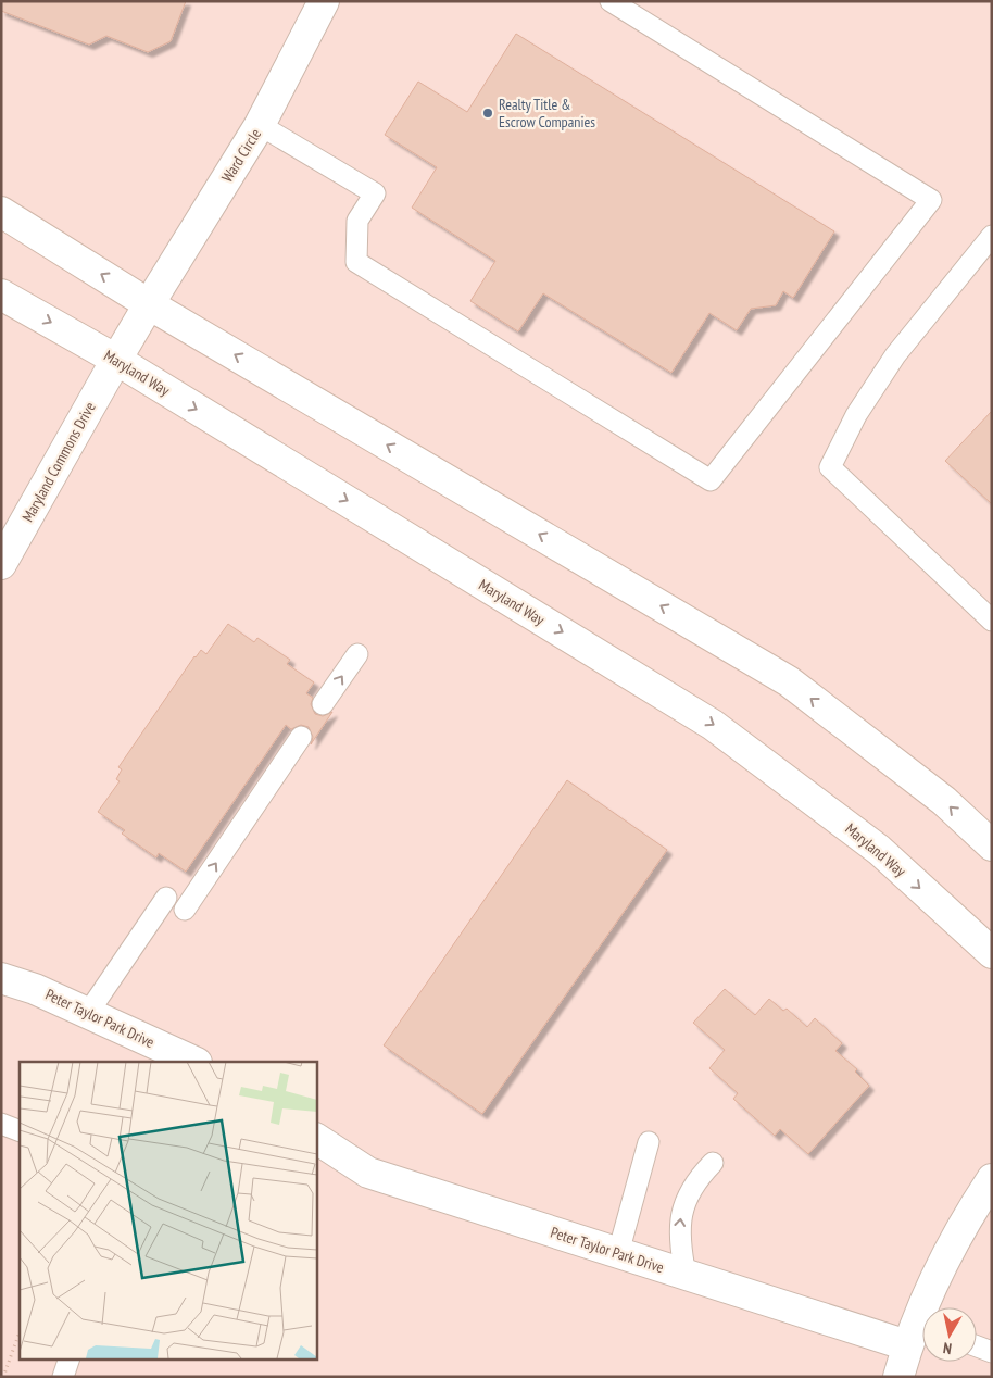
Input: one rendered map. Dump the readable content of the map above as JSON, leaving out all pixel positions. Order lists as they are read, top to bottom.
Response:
{
  "streets": {
    "main road": [
      "Ward Circle",
      "Maryland Way",
      "Maryland Commons Drive",
      "Peter Taylor Park Drive"
    ]
  },
  "crossings": [
    ["Ward Circle", "Maryland Way"],
    ["Ward Circle", "Maryland Commons Drive"],
    ["Maryland Way", "Maryland Commons Drive"]
  ],
  "places": ["Realty Title & Escrow Companies"],
  "north": "bottom"
}
